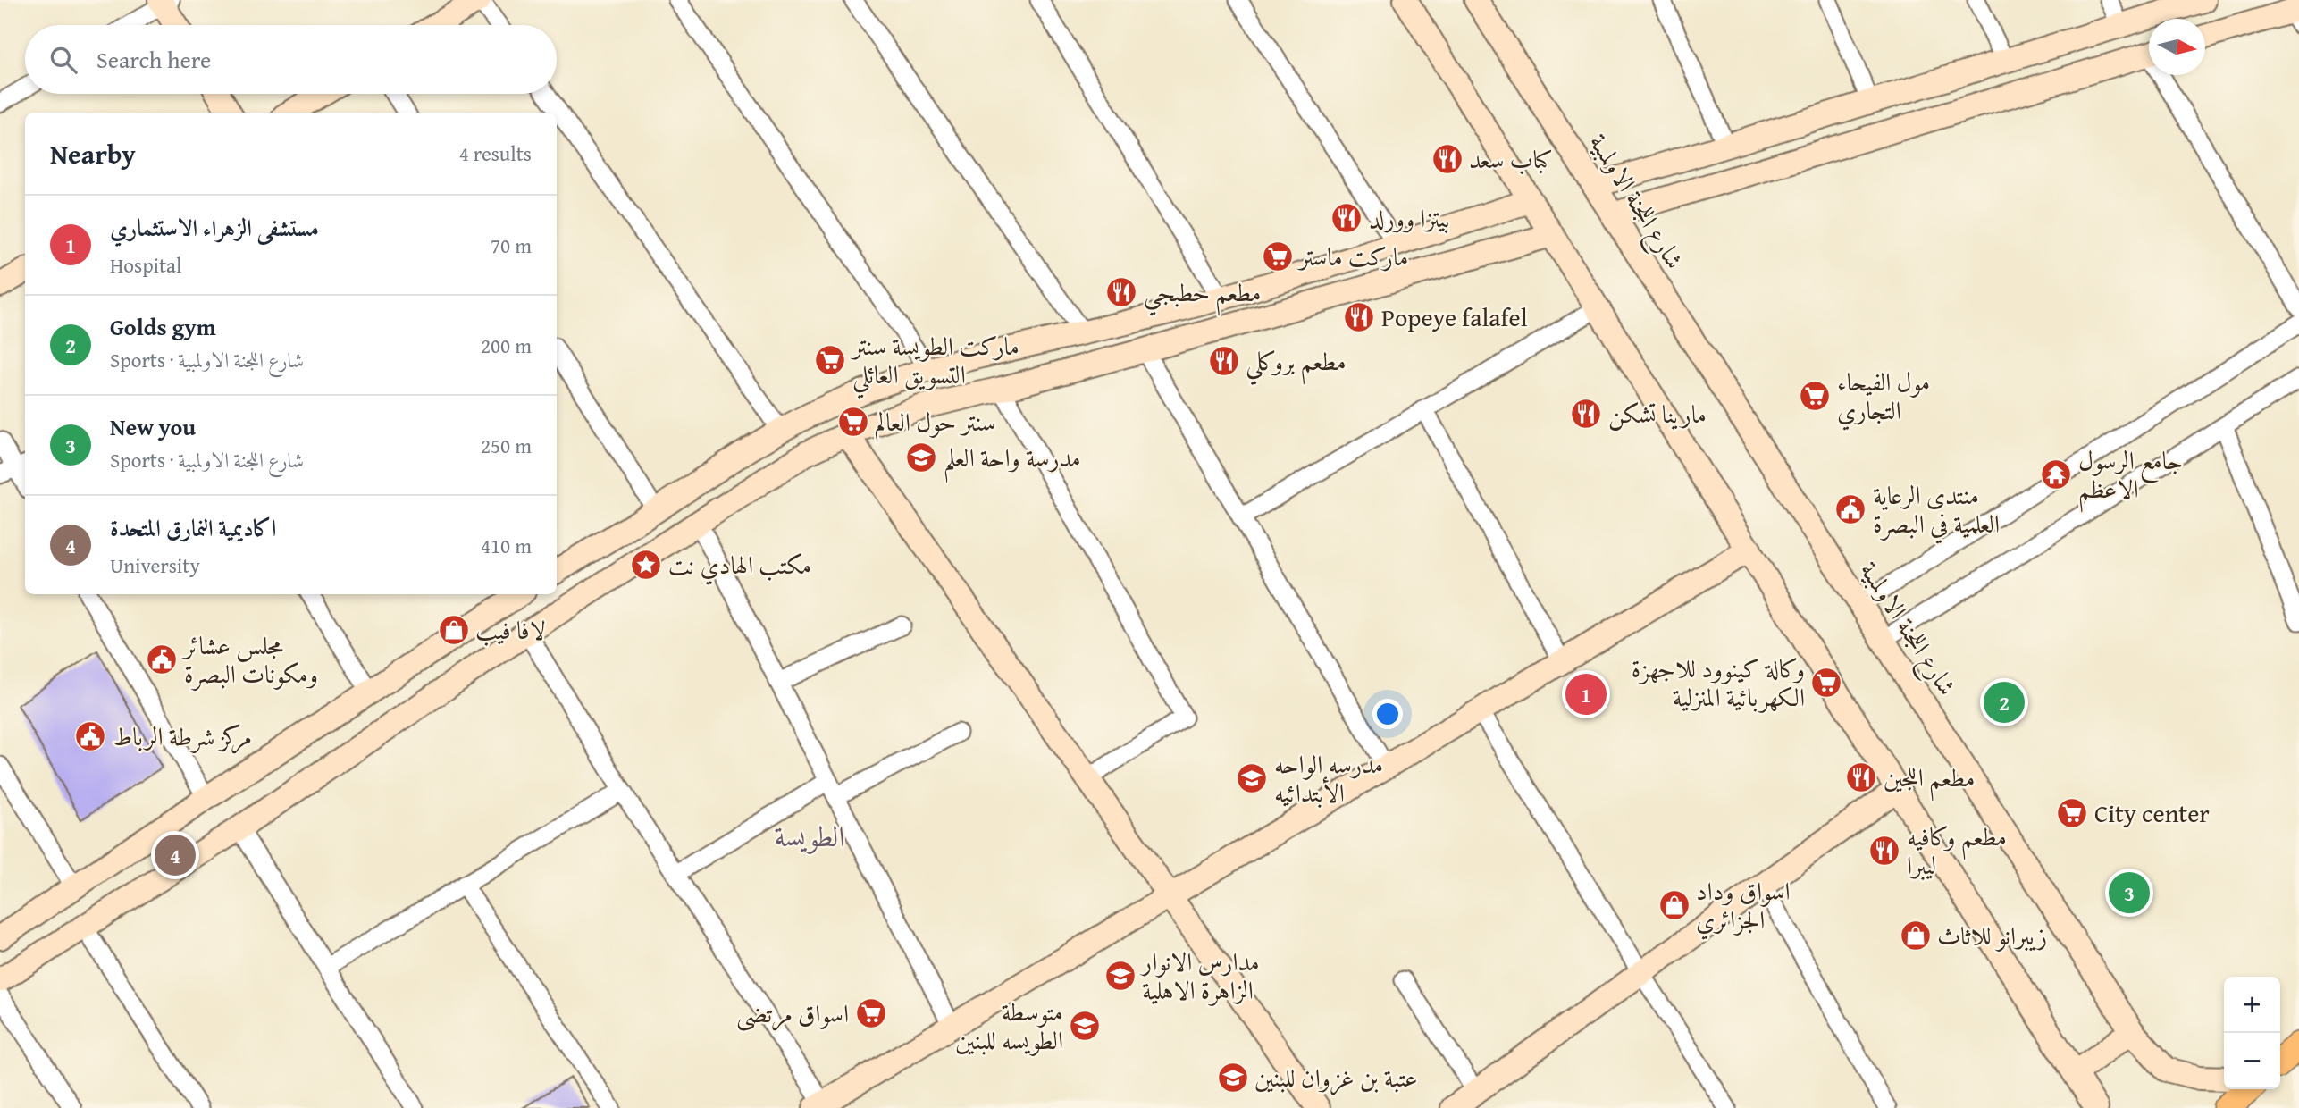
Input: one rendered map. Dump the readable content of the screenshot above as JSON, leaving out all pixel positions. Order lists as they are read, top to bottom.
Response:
{
  "streets": {
    "main road": ["شارع اللجنة الاولمبية"]
  },
  "districts": ["الطويسة"],
  "places": {
    "restaurant": [
      "كباب سعد",
      "بيتزا وورلد",
      "مطعم حطبجي",
      "Popeye falafel",
      "مطعم بروكلي",
      "مارينا تشكن",
      "مطعم اللجين",
      "مطعم وكافيه ليبرا"
    ],
    "supermarket": [
      "ماركت ماستر",
      "ماركت الطويسة سنتر التسويق العائلي",
      "مول الفيحاء التجاري",
      "سنتر حول العالم",
      "وكالة كينوود للاجهزة الكهربائية المنزلية",
      "City center",
      "اسواق مرتضى"
    ],
    "school or university": [
      "مدرسة واحة العلم",
      "مدرسه الواحه الأبتدائيه",
      "مدارس الانوار الزاهرة الاهلية",
      "متوسطة الطويسه للبنين",
      "عتبة بن غزوان للبنين"
    ],
    "temple": ["جامع الرسول الاعظم"],
    "public building": ["منتدى الرعاية العلمية في البصرة", "مجلس عشائر ومكونات البصرة", "مركز شرطة الرباط"],
    "place": ["مكتب الهادي نت"],
    "shop": ["لافا فيب", "اسواق وداد الجزائري", "زيبرانو للاثاث"]
  },
  "north": "right",
  "page": {
    "search": "Search here",
    "heading": ["Nearby", "4 results"],
    "list": [
      {
        "mark": "1",
        "name": "مستشفى الزهراء الاستثماري",
        "note": "Hospital",
        "value": "70 m"
      },
      {
        "mark": "2",
        "name": "Golds gym",
        "note": "Sports · شارع اللجنة الاولمبية",
        "value": "200 m"
      },
      {
        "mark": "3",
        "name": "New you",
        "note": "Sports · شارع اللجنة الاولمبية",
        "value": "250 m"
      },
      {
        "mark": "4",
        "name": "اكاديمية النمارق المتحدة",
        "note": "University",
        "value": "410 m"
      }
    ],
    "pins": [
      "1",
      "2",
      "4",
      "3"
    ],
    "map_buttons": ["+", "−"]
  }
}
